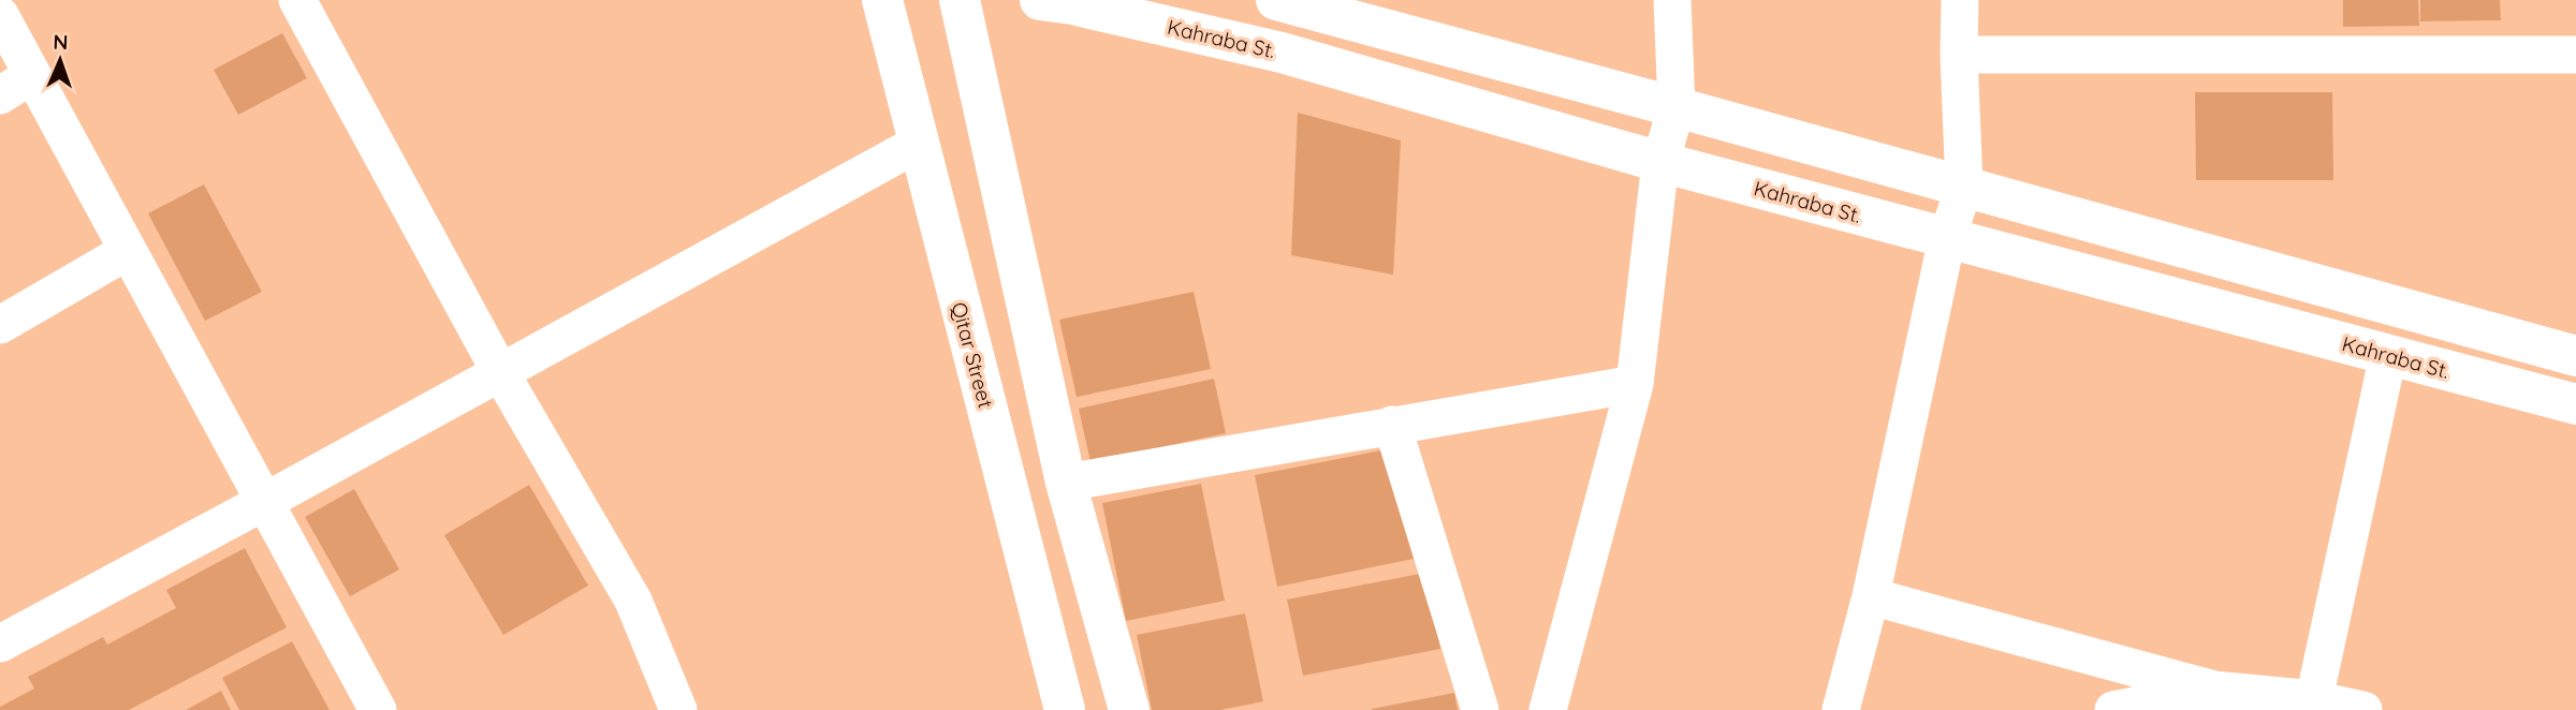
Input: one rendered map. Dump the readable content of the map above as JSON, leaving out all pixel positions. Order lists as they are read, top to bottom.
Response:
{
  "streets": {
    "main road": ["Kahraba St.", "Qitar Street"]
  },
  "north": "top"
}
